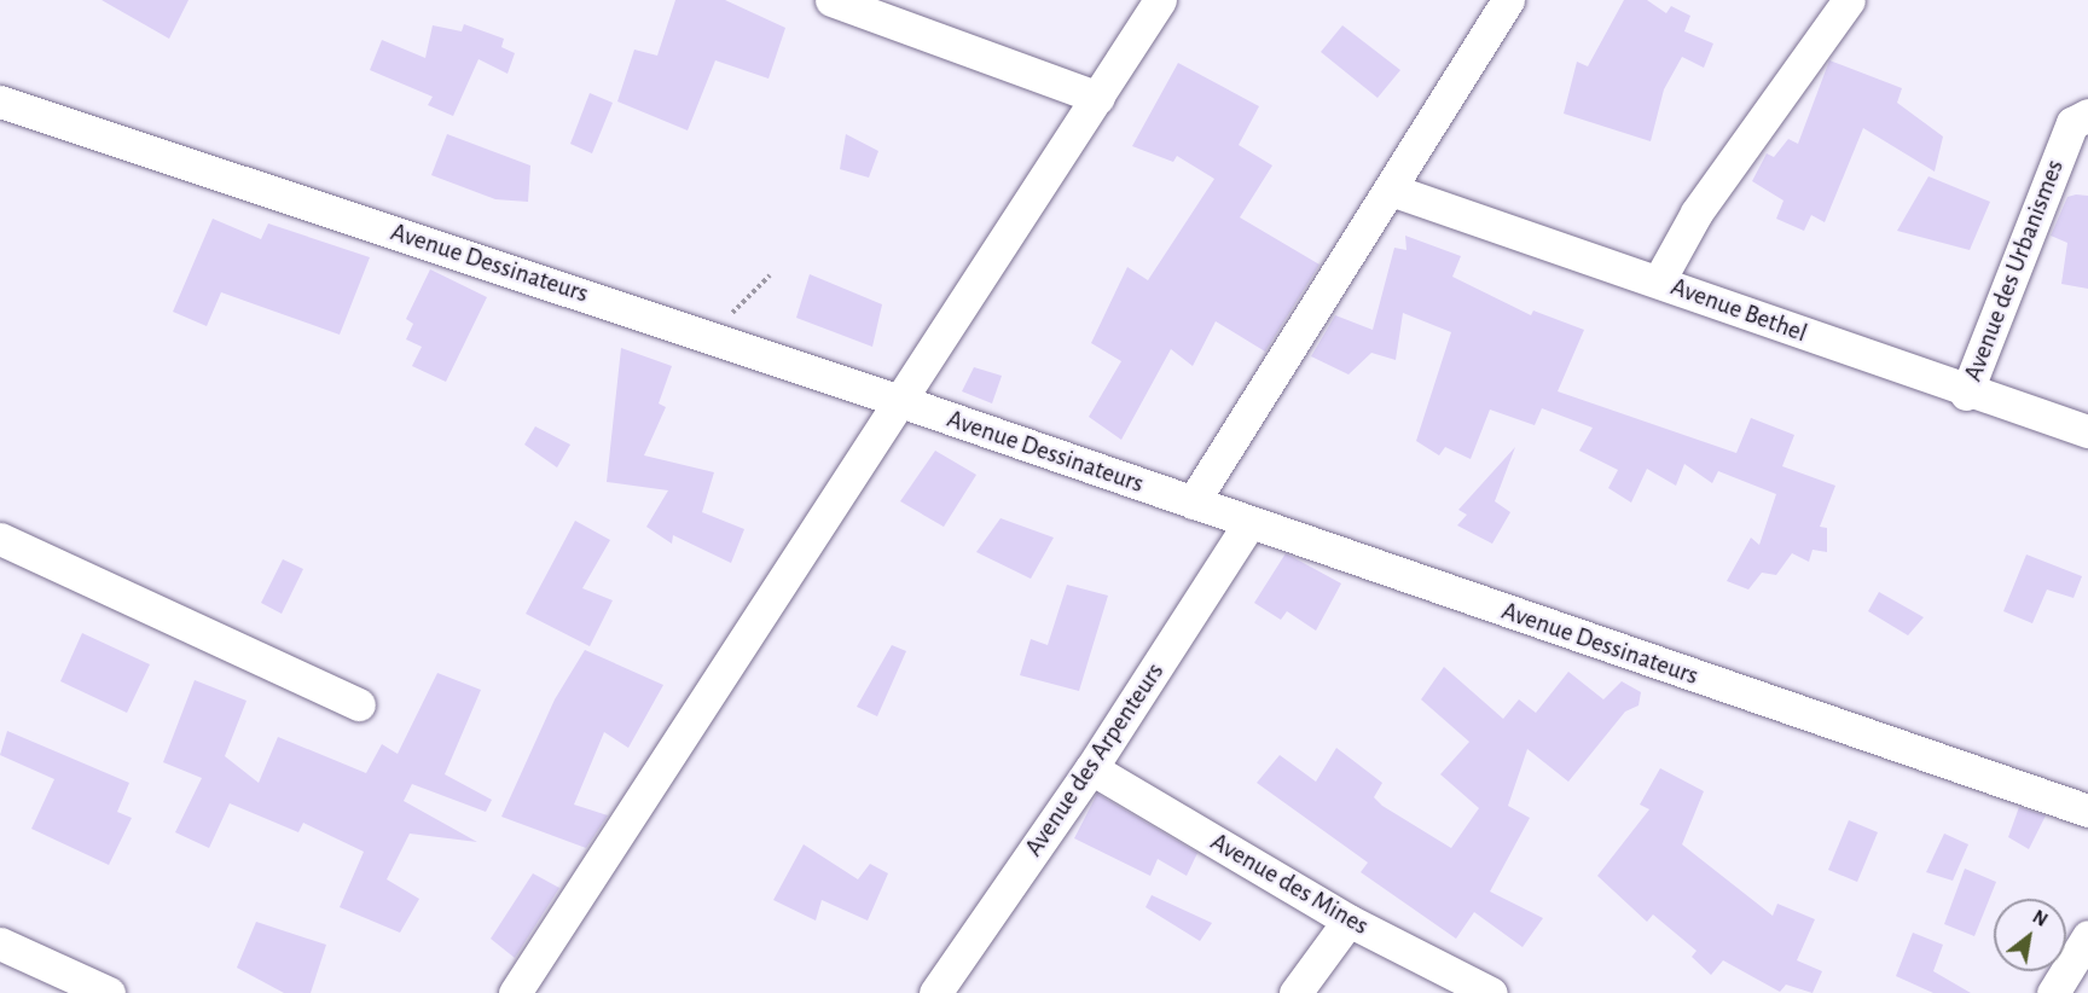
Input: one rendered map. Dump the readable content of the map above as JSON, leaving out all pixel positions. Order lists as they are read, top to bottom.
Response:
{
  "streets": {
    "street": [
      "Avenue Dessinateurs",
      "Avenue des Urbanismes",
      "Avenue Bethel",
      "Avenue des Arpenteurs",
      "Avenue des Mines"
    ]
  },
  "crossings": [
    ["Avenue Dessinateurs", "Avenue des Arpenteurs"],
    ["Avenue des Urbanismes", "Avenue Bethel"],
    ["Avenue des Arpenteurs", "Avenue des Mines"]
  ],
  "north": "top right"
}
